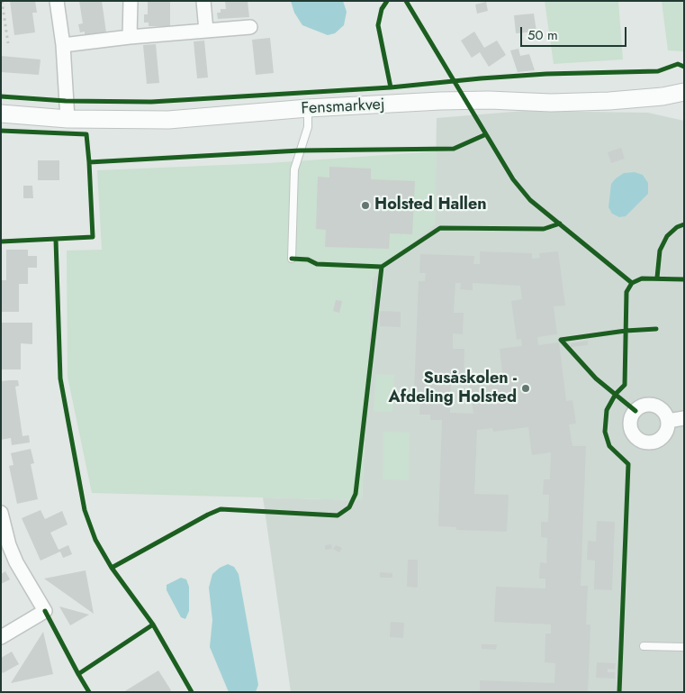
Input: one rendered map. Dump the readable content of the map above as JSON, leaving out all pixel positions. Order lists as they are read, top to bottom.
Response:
{
  "streets": {
    "street": ["Fensmarkvej"]
  },
  "places": ["Holsted Hallen", "Susåskolen - Afdeling Holsted"],
  "scale_bar": "50 m"
}
